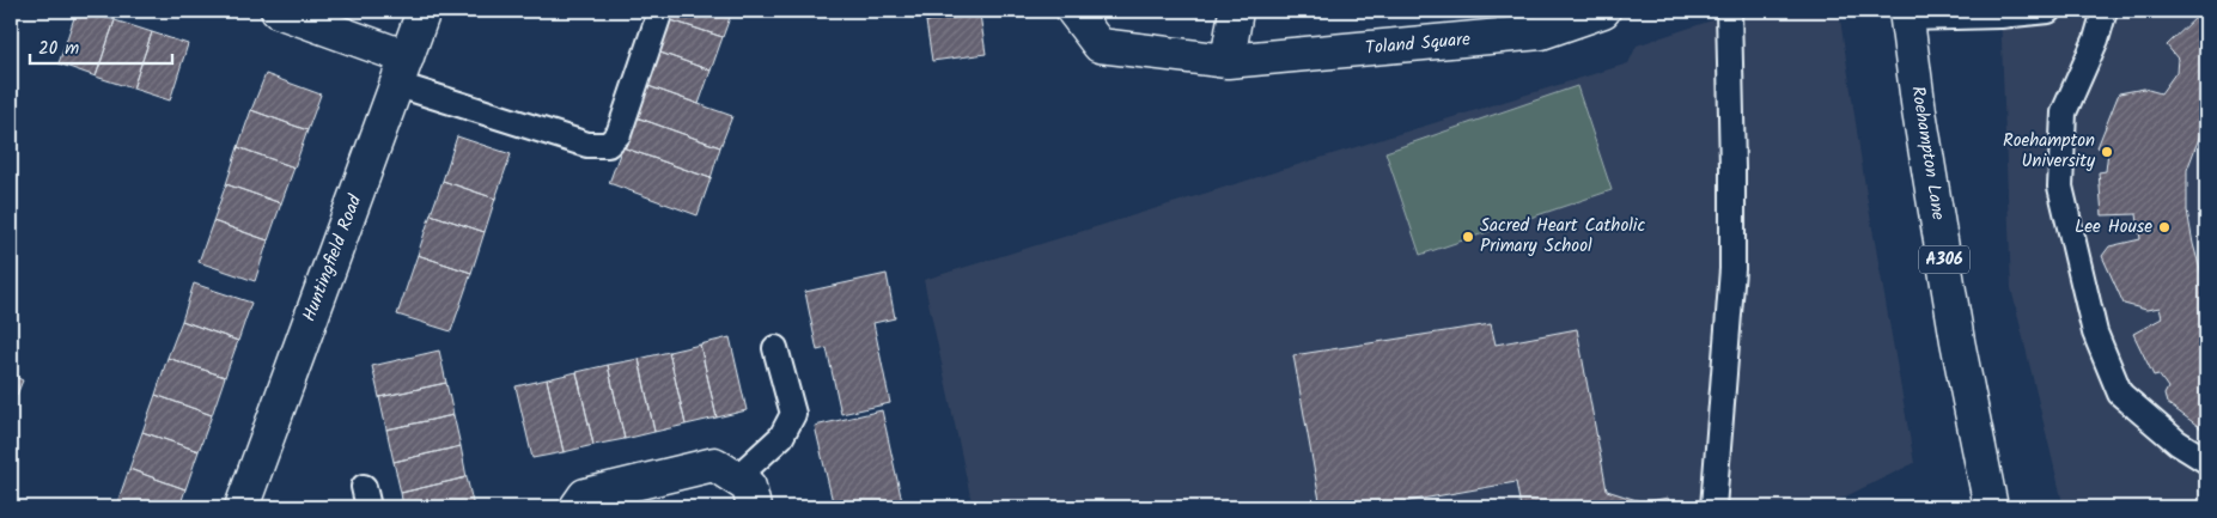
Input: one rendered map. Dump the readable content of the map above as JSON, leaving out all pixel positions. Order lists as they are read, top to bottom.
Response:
{
  "streets": {
    "main road": [
      "Toland Square",
      "Roehampton Lane",
      "Huntingfield Road",
      "A306"
    ]
  },
  "places": ["Roehampton University", "Lee House", "Sacred Heart Catholic Primary School"],
  "scale_bar": "20 m"
}
